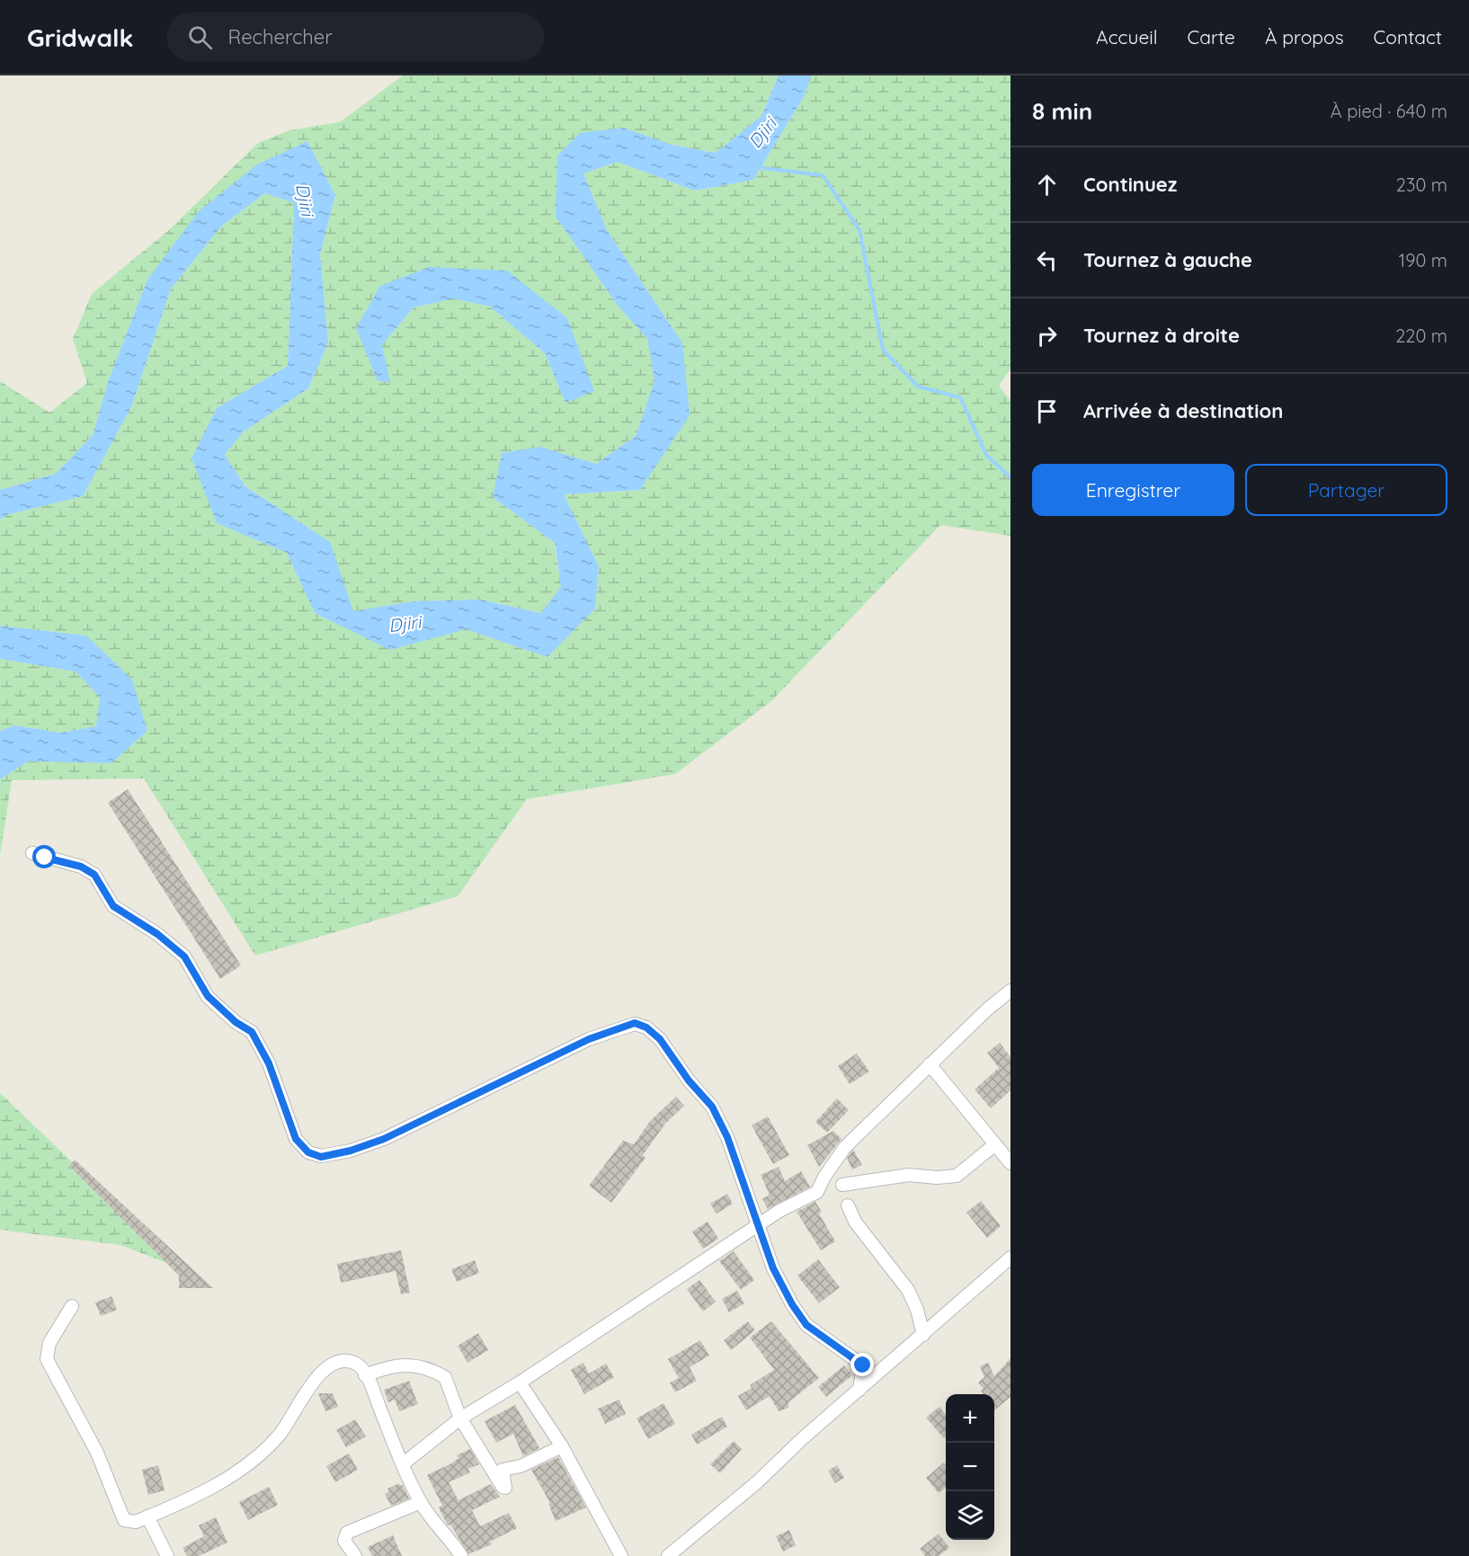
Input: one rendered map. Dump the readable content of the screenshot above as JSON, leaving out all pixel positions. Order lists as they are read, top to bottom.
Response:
{
  "water": ["Djiri"],
  "page": {
    "header": "Gridwalk",
    "search": "Rechercher",
    "nav": [
      "Accueil",
      "Carte",
      "À propos",
      "Contact"
    ],
    "heading": ["8 min", "À pied · 640 m"],
    "list": [
      ["Continuez", "230 m"],
      ["Tournez à gauche", "190 m"],
      ["Tournez à droite", "220 m"],
      "Arrivée à destination"
    ],
    "buttons": ["Enregistrer", "Partager"],
    "map_buttons": ["+", "−"]
  }
}
